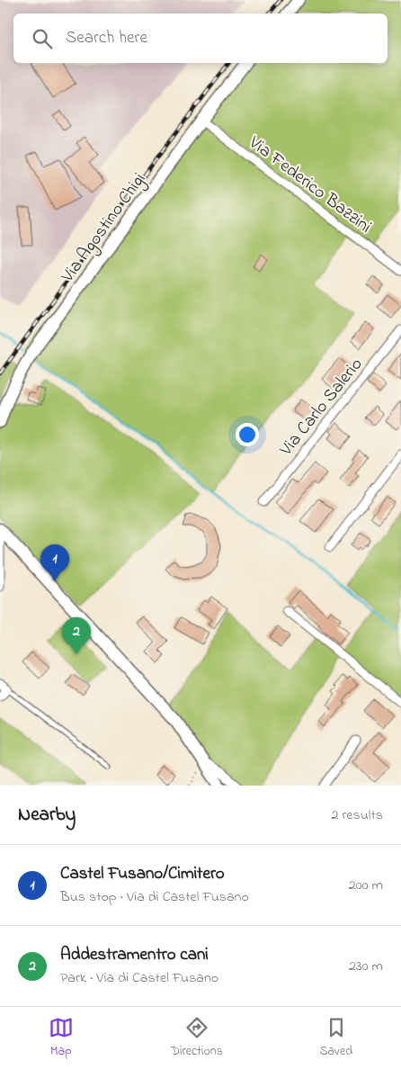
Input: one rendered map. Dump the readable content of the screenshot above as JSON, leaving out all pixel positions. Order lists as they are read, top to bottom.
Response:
{
  "streets": {
    "street": ["Via Federico Bazzini", "Via Agostino Chigi", "Via Carlo Salerio"]
  },
  "crossings": [
    ["Via Federico Bazzini", "Via Agostino Chigi"]
  ],
  "page": {
    "search": "Search here",
    "pins": ["1", "2"],
    "heading": ["Nearby", "2 results"],
    "list": [
      {
        "mark": "1",
        "name": "Castel Fusano/Cimitero",
        "note": "Bus stop · Via di Castel Fusano",
        "value": "200 m"
      },
      {
        "mark": "2",
        "name": "Addestramentro cani",
        "note": "Park · Via di Castel Fusano",
        "value": "230 m"
      }
    ],
    "nav": ["Map", "Directions", "Saved"]
  }
}
